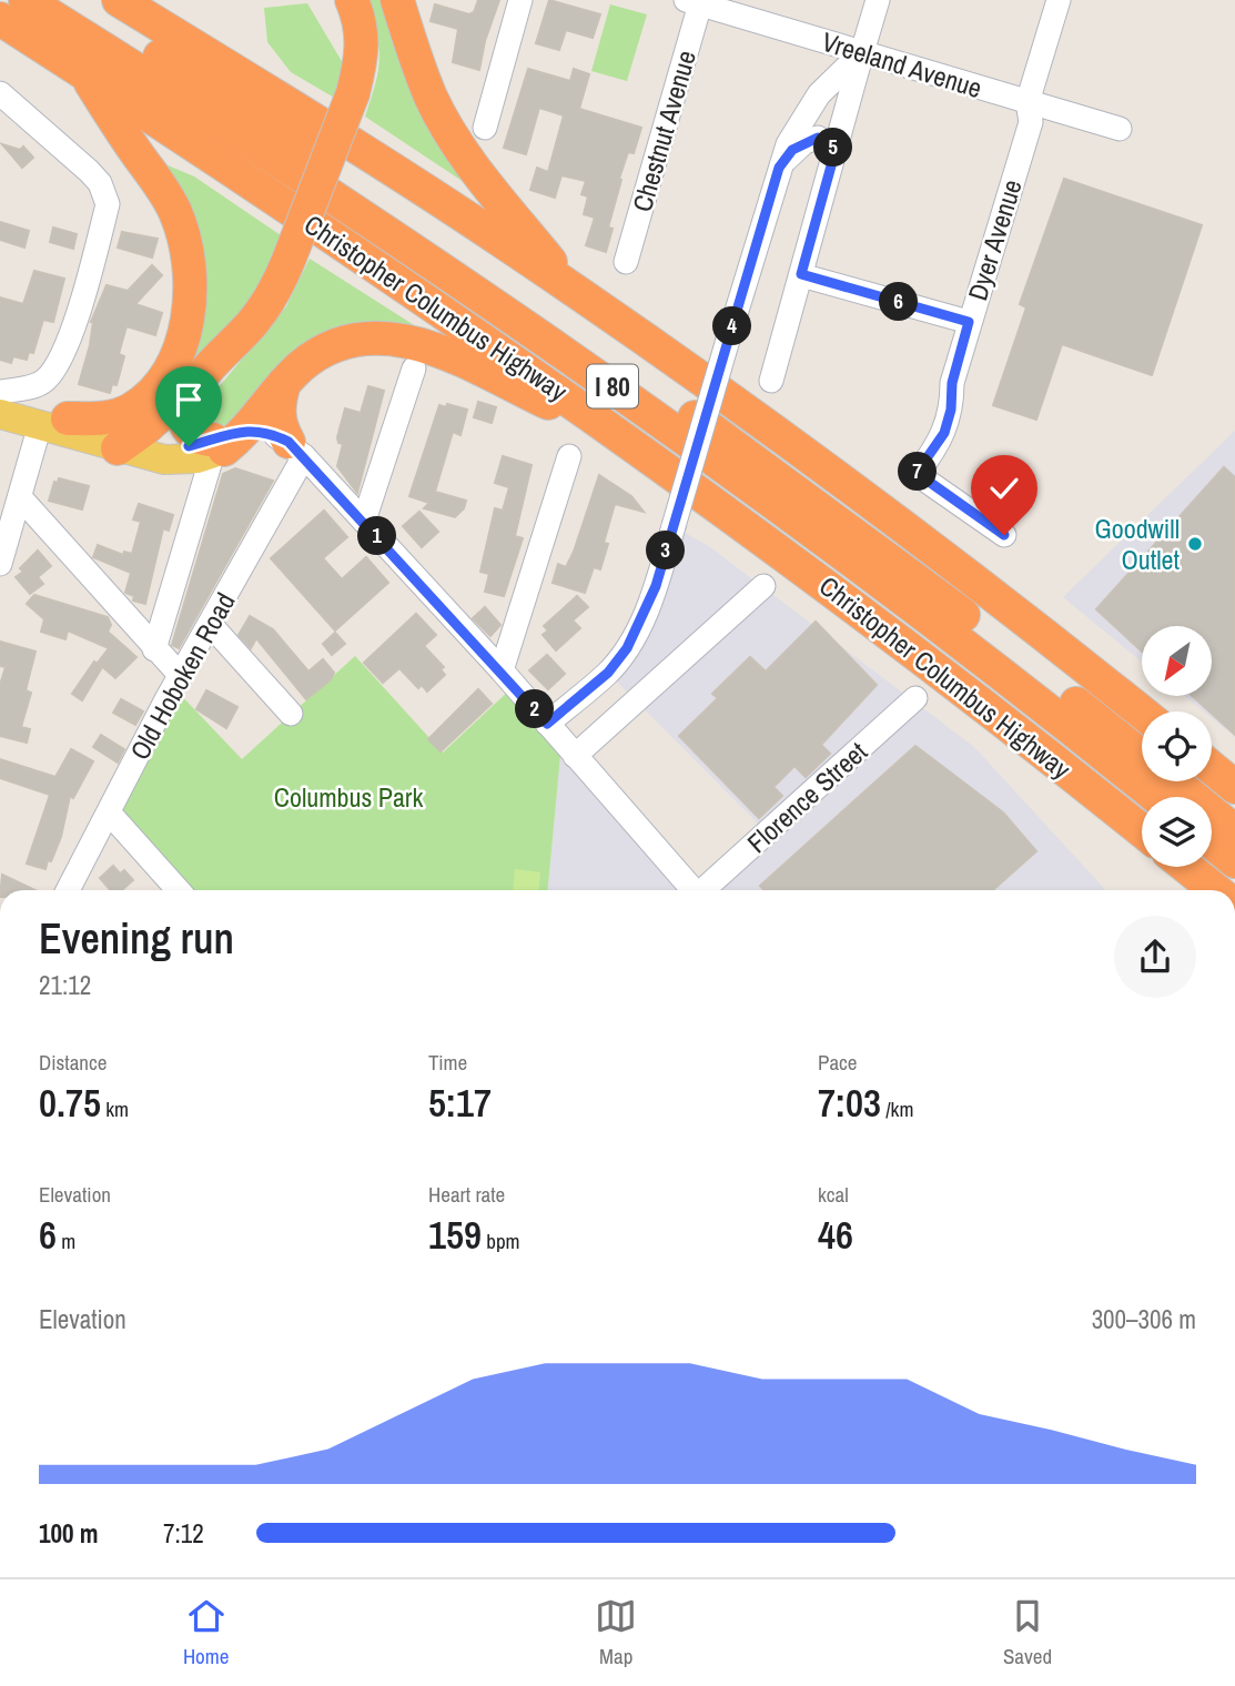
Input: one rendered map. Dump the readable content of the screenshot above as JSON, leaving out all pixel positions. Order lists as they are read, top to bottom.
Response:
{
  "streets": {
    "highway": ["Christopher Columbus Highway", "I 80"],
    "street": [
      "Vreeland Avenue",
      "Chestnut Avenue",
      "Dyer Avenue",
      "Old Hoboken Road",
      "Florence Street"
    ]
  },
  "crossings": [
    ["Vreeland Avenue", "Chestnut Avenue"],
    ["Vreeland Avenue", "Dyer Avenue"]
  ],
  "parks": ["Columbus Park"],
  "places": ["Goodwill Outlet"],
  "north": "bottom left",
  "page": {
    "pins": [
      "5",
      "6",
      "4",
      "7",
      "1",
      "3",
      "2"
    ],
    "heading": ["Evening run", "21:12"],
    "stats": [
      ["Distance", "0.75 km"],
      ["Time", "5:17"],
      ["Pace", "7:03 /km"],
      ["Elevation", "6 m"],
      ["Heart rate", "159 bpm"],
      ["kcal", "46"]
    ],
    "chart": ["Elevation", "300–306 m"],
    "list": [
      {
        "name": "100 m",
        "note": "7:12"
      }
    ],
    "tabs": ["Home", "Map", "Saved"]
  }
}
